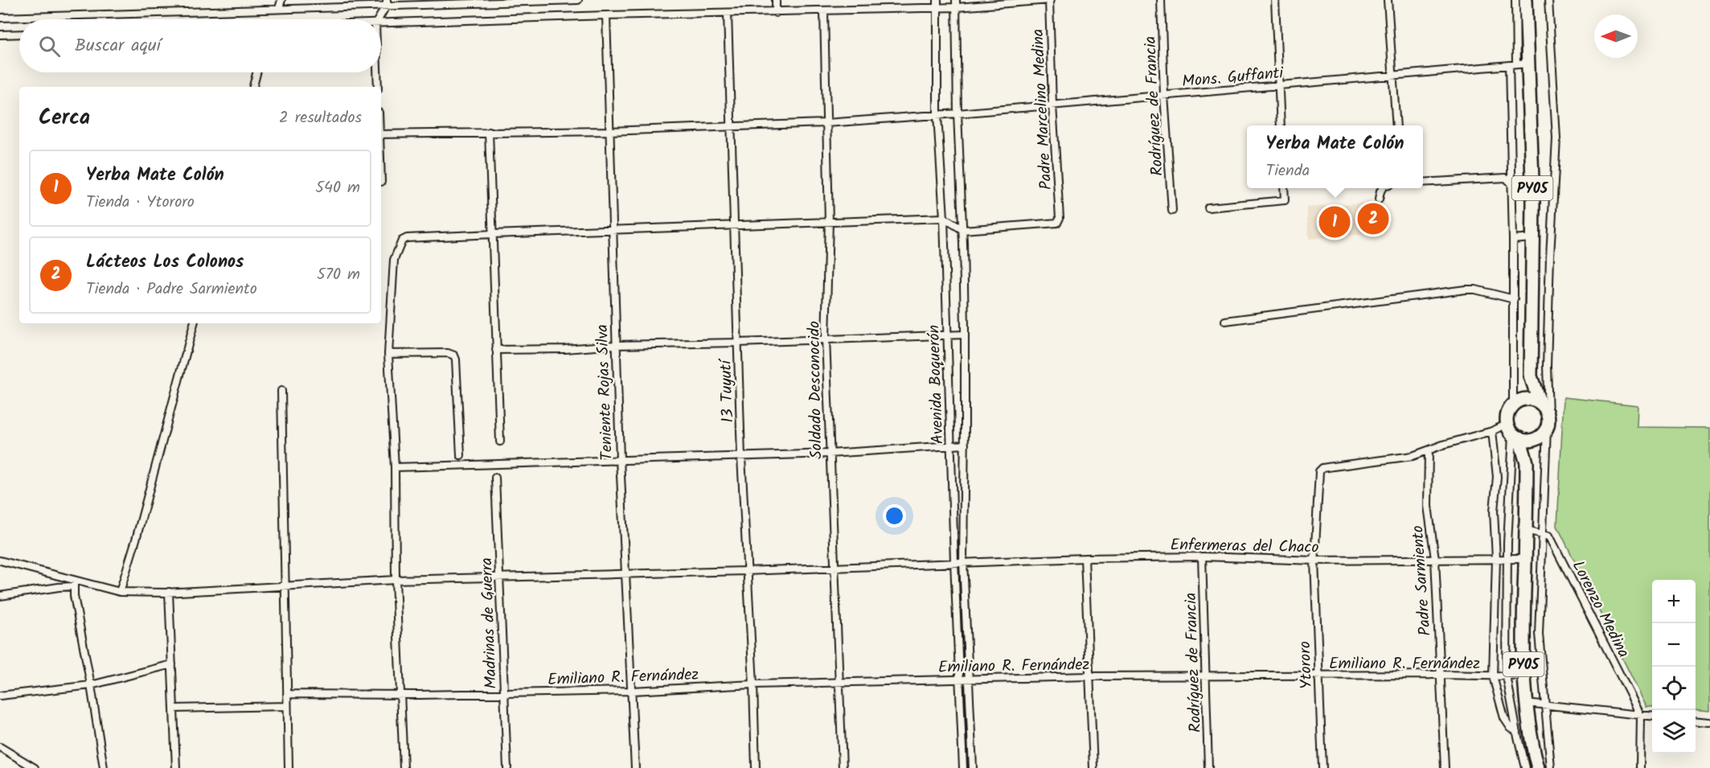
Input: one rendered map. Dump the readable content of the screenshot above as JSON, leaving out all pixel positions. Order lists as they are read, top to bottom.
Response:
{
  "streets": {
    "highway": ["PY05"],
    "street": [
      "Mons. Guffanti",
      "Rodríguez de Francia",
      "Padre Marcelino Medina",
      "Avenida Boquerón",
      "Soldado Desconocido",
      "13 Tuyutí",
      "Teniente Rojas Silva",
      "Enfermeras del Chaco",
      "Padre Sarmiento",
      "Lorenzo Medina",
      "Madrinas de Guerra",
      "Emiliano R. Fernández",
      "Ytororo"
    ]
  },
  "crossings": [
    ["Mons. Guffanti", "Rodríguez de Francia"],
    ["Mons. Guffanti", "Padre Marcelino Medina"],
    ["Mons. Guffanti", "PY05"],
    ["Mons. Guffanti", "Avenida Boquerón"],
    ["Mons. Guffanti", "Soldado Desconocido"],
    ["Mons. Guffanti", "13 Tuyutí"],
    ["Mons. Guffanti", "Teniente Rojas Silva"],
    ["Rodríguez de Francia", "Enfermeras del Chaco"],
    ["Rodríguez de Francia", "Emiliano R. Fernández"],
    ["Padre Marcelino Medina", "Avenida Boquerón"],
    ["PY05", "Enfermeras del Chaco"],
    ["PY05", "Emiliano R. Fernández"],
    ["Avenida Boquerón", "Enfermeras del Chaco"],
    ["Avenida Boquerón", "Emiliano R. Fernández"],
    ["Soldado Desconocido", "Enfermeras del Chaco"],
    ["Soldado Desconocido", "Emiliano R. Fernández"],
    ["13 Tuyutí", "Enfermeras del Chaco"],
    ["13 Tuyutí", "Emiliano R. Fernández"],
    ["Teniente Rojas Silva", "Enfermeras del Chaco"],
    ["Teniente Rojas Silva", "Emiliano R. Fernández"],
    ["Enfermeras del Chaco", "Padre Sarmiento"],
    ["Enfermeras del Chaco", "Madrinas de Guerra"],
    ["Enfermeras del Chaco", "Ytororo"],
    ["Padre Sarmiento", "Emiliano R. Fernández"],
    ["Padre Sarmiento", "Ytororo"],
    ["Madrinas de Guerra", "Emiliano R. Fernández"],
    ["Emiliano R. Fernández", "Ytororo"]
  ],
  "north": "left",
  "page": {
    "search": "Buscar aquí",
    "heading": ["Cerca", "2 resultados"],
    "popup": ["Yerba Mate Colón", "Tienda"],
    "list": [
      {
        "mark": "1",
        "name": "Yerba Mate Colón",
        "note": "Tienda · Ytororo",
        "value": "540 m"
      },
      {
        "mark": "2",
        "name": "Lácteos Los Colonos",
        "note": "Tienda · Padre Sarmiento",
        "value": "570 m"
      }
    ],
    "pins": ["2", "1"],
    "map_buttons": ["+", "−"]
  }
}
